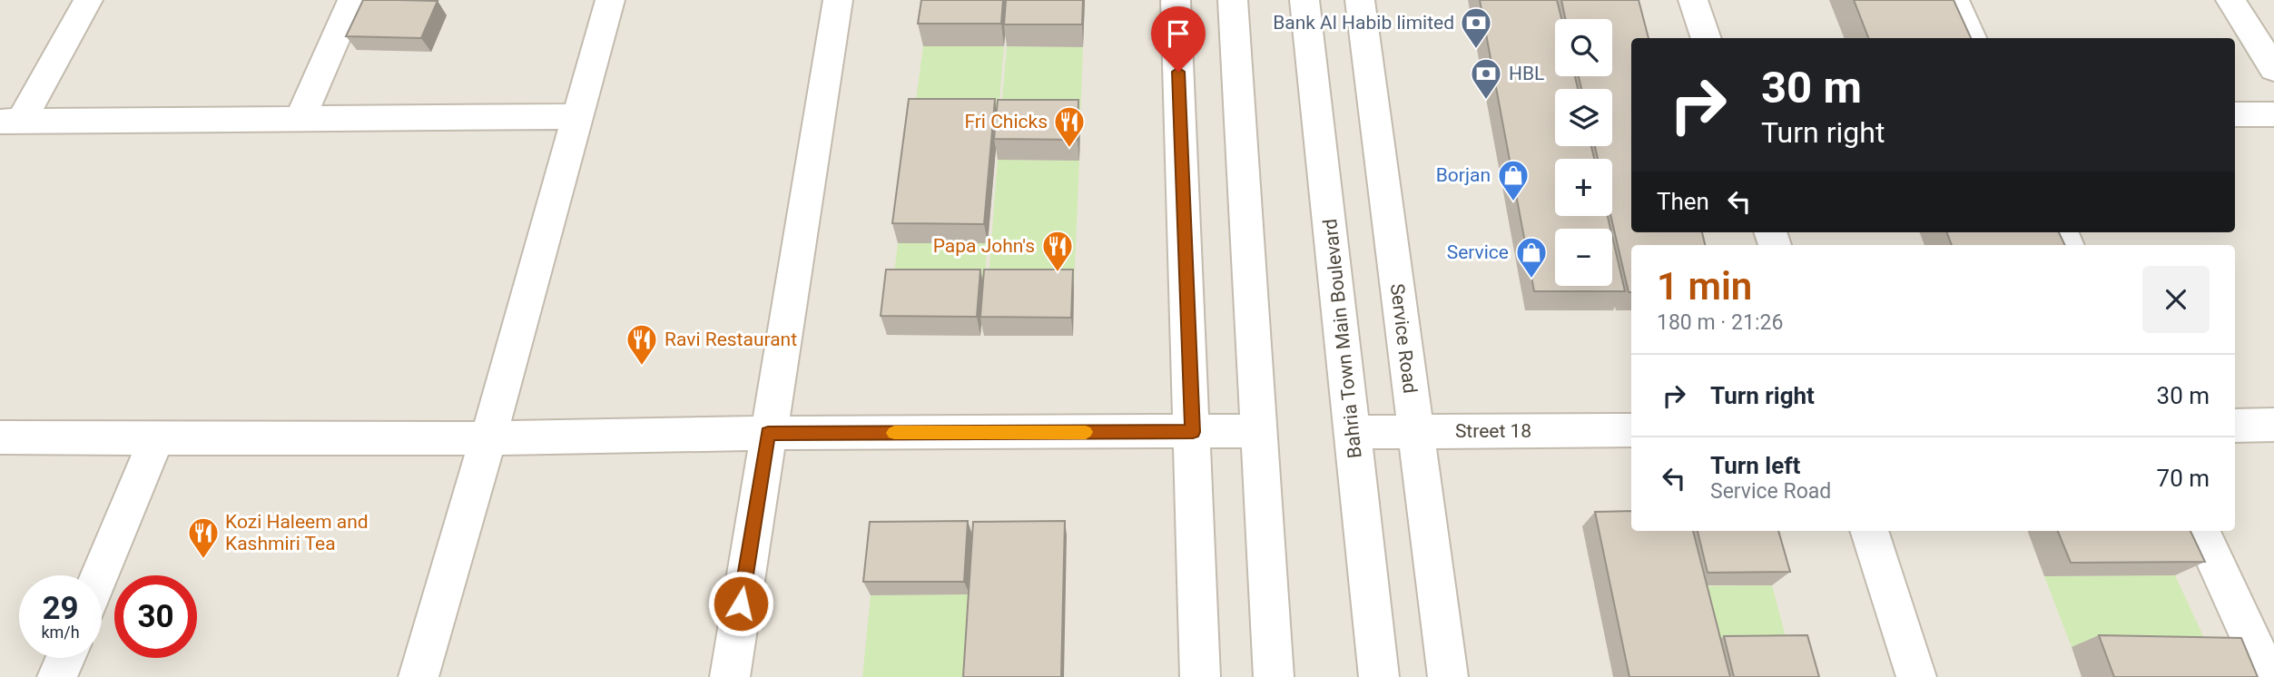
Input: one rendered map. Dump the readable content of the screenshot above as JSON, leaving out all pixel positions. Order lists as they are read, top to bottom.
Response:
{
  "streets": {
    "street": ["Bahria Town Main Boulevard", "Service Road", "Street 18"]
  },
  "crossings": [
    ["Bahria Town Main Boulevard", "Street 18"],
    ["Service Road", "Street 18"]
  ],
  "places": {
    "bank": ["Bank Al Habib limited", "HBL"],
    "restaurant": [
      "Fri Chicks",
      "Papa John's",
      "Ravi Restaurant",
      "Kozi Haleem and Kashmiri Tea"
    ],
    "shop": ["Borjan", "Service"]
  },
  "page": {
    "map_buttons": ["+", "−"],
    "turn": ["30 m", "Turn right"],
    "then": "Then",
    "heading": ["1 min", "180 m · 21:26"],
    "list": [
      {
        "name": "Turn right",
        "value": "30 m"
      },
      {
        "name": "Turn left",
        "note": "Service Road",
        "value": "70 m"
      }
    ],
    "speed": "29 km/h",
    "limit": "30"
  }
}
